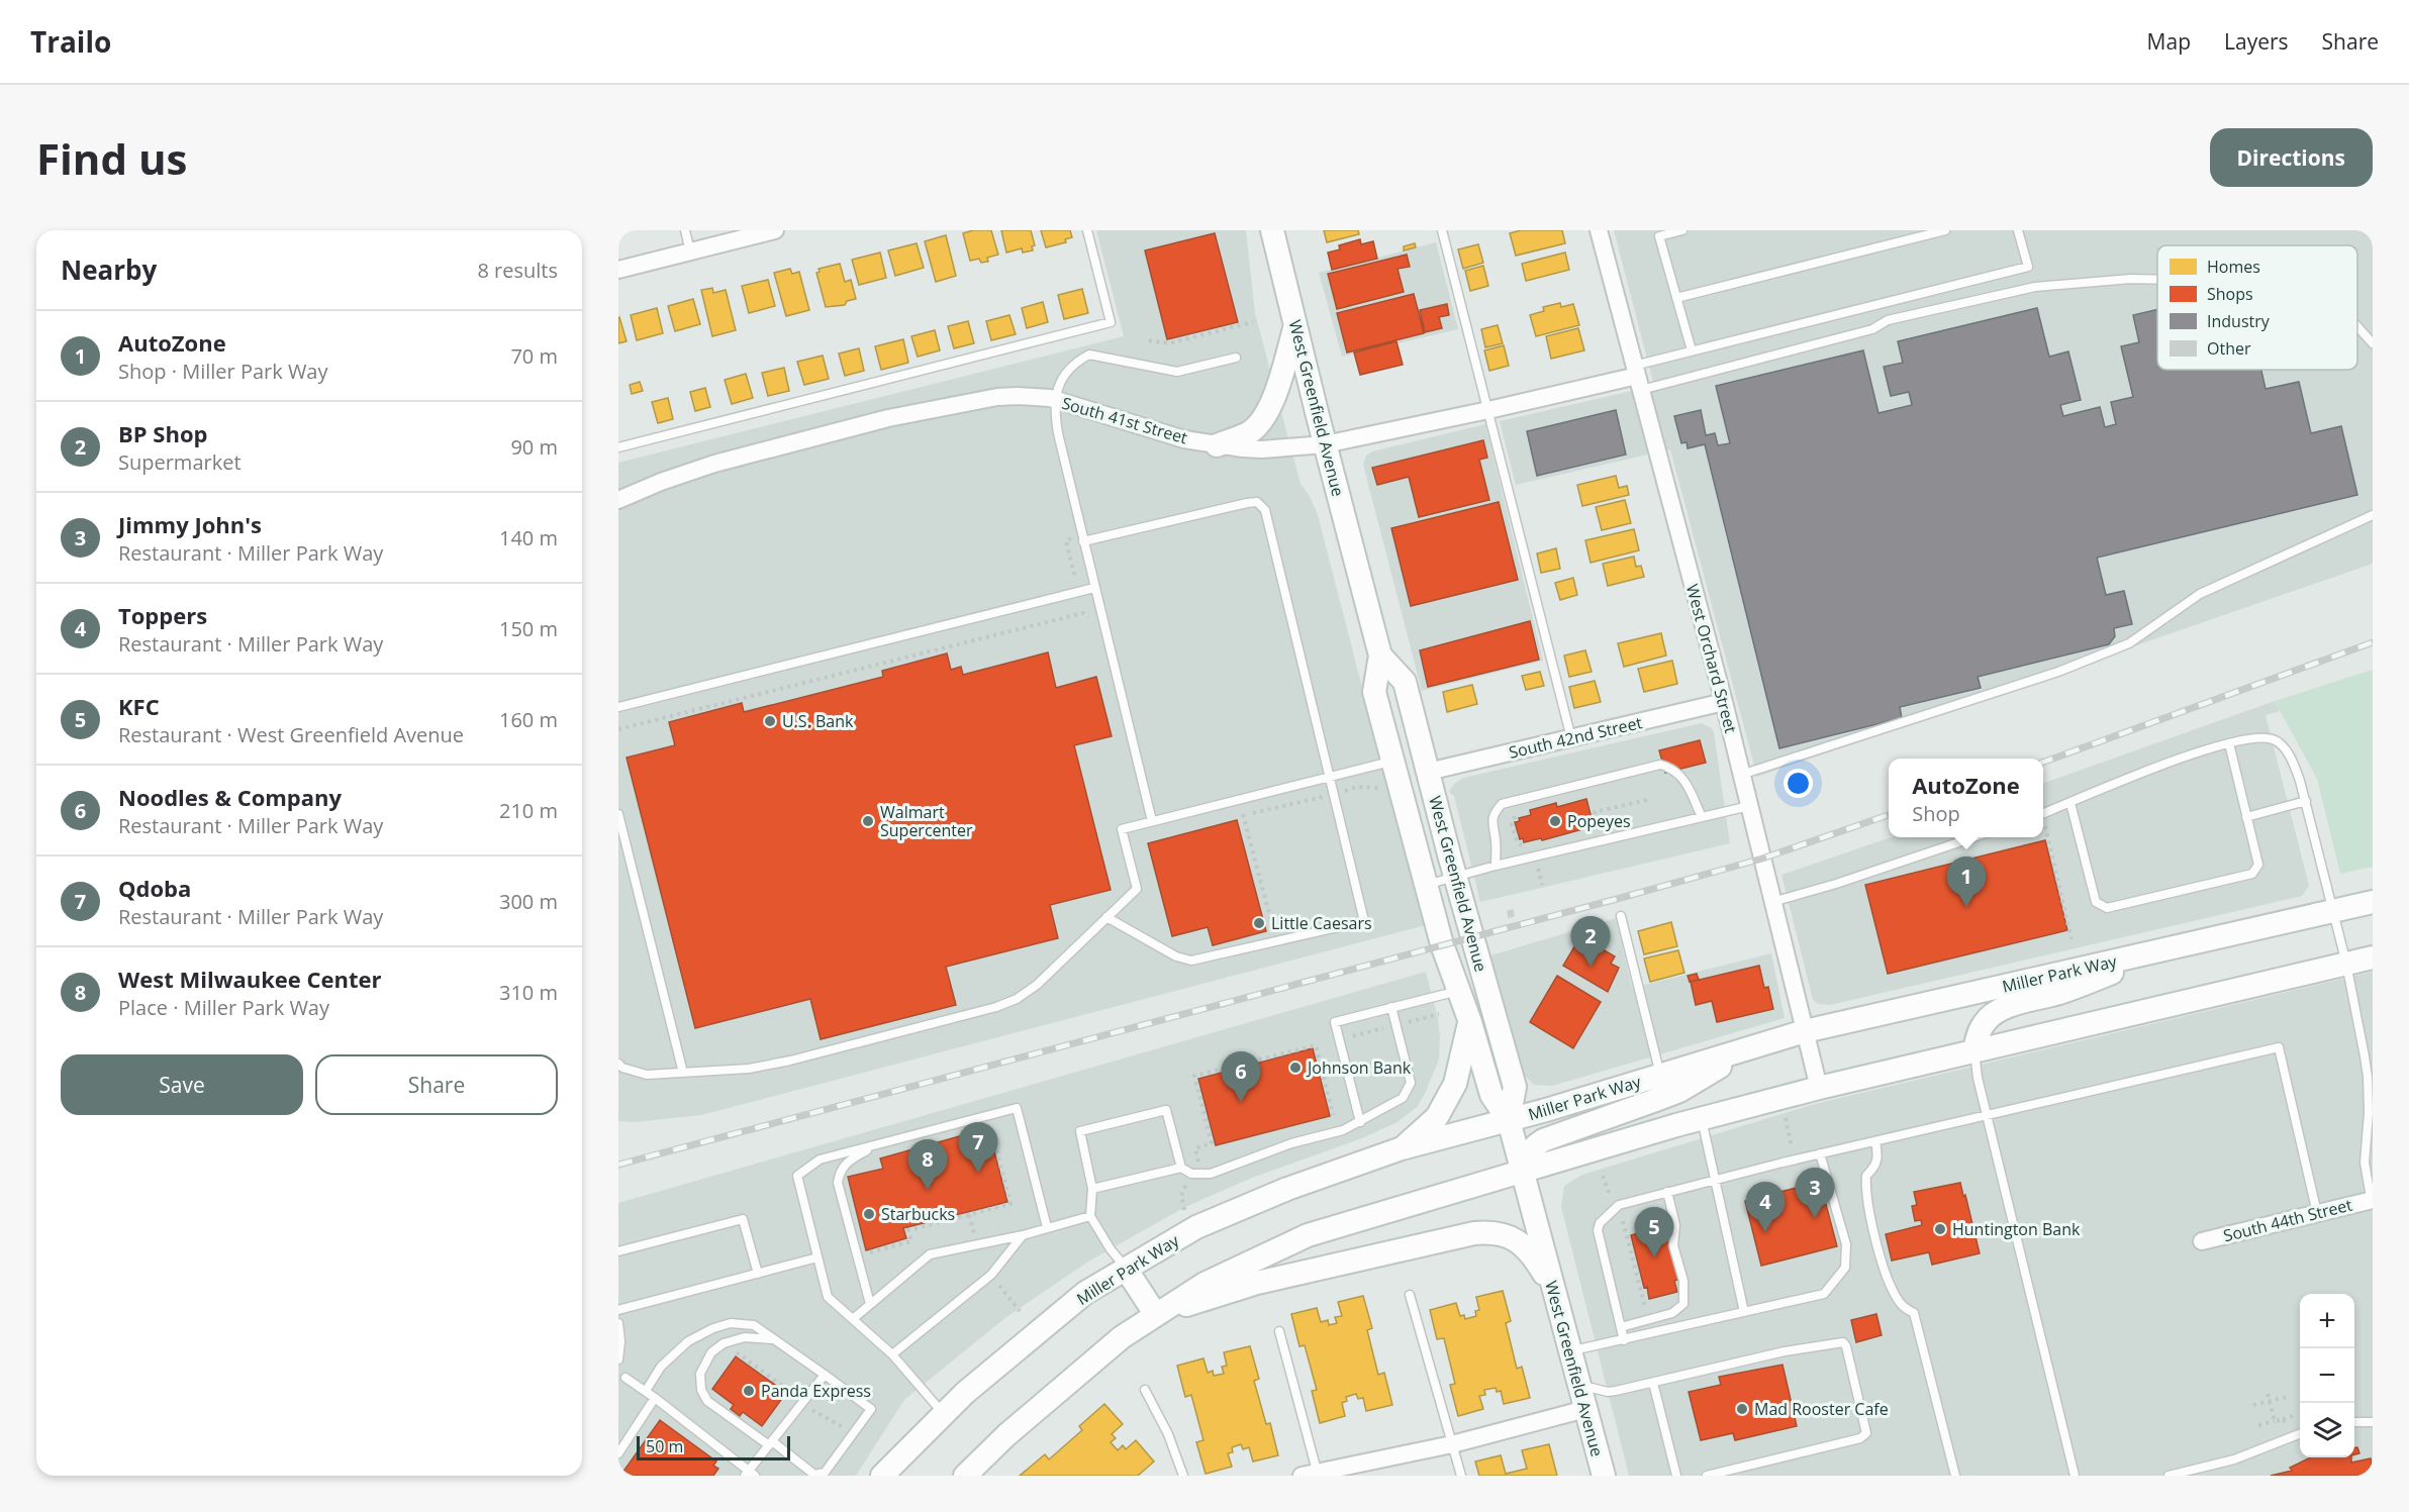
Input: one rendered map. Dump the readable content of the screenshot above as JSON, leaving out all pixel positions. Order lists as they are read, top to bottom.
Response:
{
  "streets": {
    "main road": ["West Greenfield Avenue", "Miller Park Way"],
    "street": [
      "South 41st Street",
      "West Orchard Street",
      "South 42nd Street",
      "South 44th Street"
    ]
  },
  "crossings": [
    ["West Greenfield Avenue", "South 41st Street"],
    ["West Greenfield Avenue", "South 42nd Street"],
    ["West Greenfield Avenue", "Miller Park Way"],
    ["South 41st Street", "West Orchard Street"],
    ["West Orchard Street", "South 42nd Street"],
    ["West Orchard Street", "Miller Park Way"]
  ],
  "places": [
    "U.S. Bank",
    "Walmart Supercenter",
    "Popeyes",
    "Little Caesars",
    "Johnson Bank",
    "Starbucks",
    "Huntington Bank",
    "Panda Express",
    "Mad Rooster Cafe"
  ],
  "legend": [
    "Homes",
    "Shops",
    "Industry",
    "Other"
  ],
  "scale_bar": "50 m",
  "page": {
    "header": "Trailo",
    "nav": ["Map", "Layers", "Share"],
    "buttons": [
      "Directions",
      ["Save", "Share"]
    ],
    "title": "Find us",
    "heading": ["Nearby", "8 results"],
    "list": [
      {
        "mark": "1",
        "name": "AutoZone",
        "note": "Shop · Miller Park Way",
        "value": "70 m"
      },
      {
        "mark": "2",
        "name": "BP Shop",
        "note": "Supermarket",
        "value": "90 m"
      },
      {
        "mark": "3",
        "name": "Jimmy John's",
        "note": "Restaurant · Miller Park Way",
        "value": "140 m"
      },
      {
        "mark": "4",
        "name": "Toppers",
        "note": "Restaurant · Miller Park Way",
        "value": "150 m"
      },
      {
        "mark": "5",
        "name": "KFC",
        "note": "Restaurant · West Greenfield Avenue",
        "value": "160 m"
      },
      {
        "mark": "6",
        "name": "Noodles & Company",
        "note": "Restaurant · Miller Park Way",
        "value": "210 m"
      },
      {
        "mark": "7",
        "name": "Qdoba",
        "note": "Restaurant · Miller Park Way",
        "value": "300 m"
      },
      {
        "mark": "8",
        "name": "West Milwaukee Center",
        "note": "Place · Miller Park Way",
        "value": "310 m"
      }
    ],
    "popup": ["AutoZone", "Shop"],
    "pins": [
      "1",
      "2",
      "6",
      "7",
      "8",
      "3",
      "4",
      "5"
    ],
    "map_buttons": ["+", "−"],
    "scale": "50 m"
  }
}
